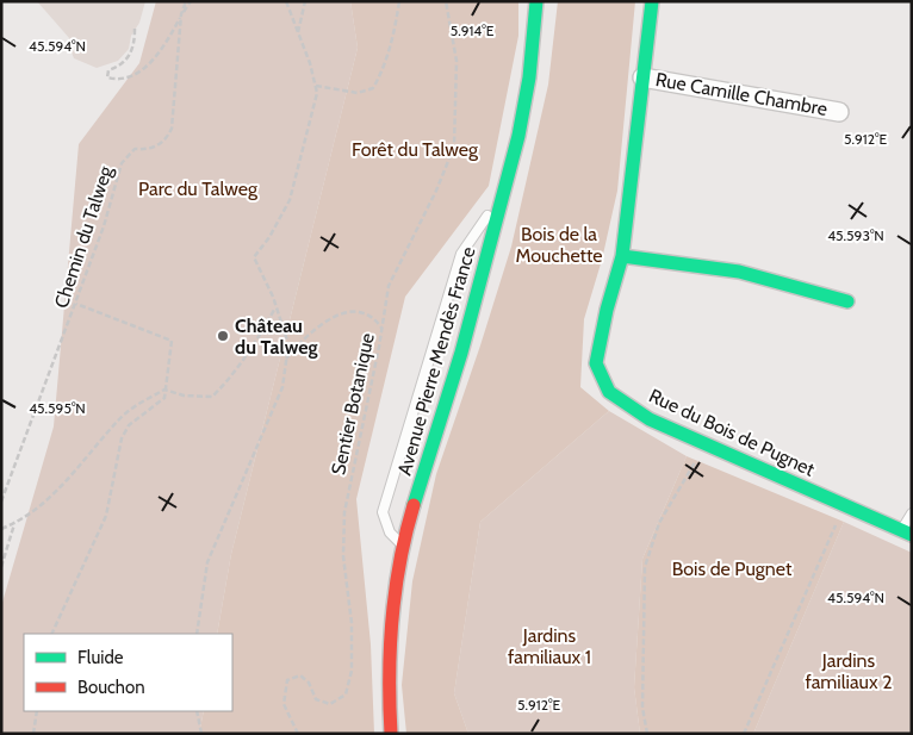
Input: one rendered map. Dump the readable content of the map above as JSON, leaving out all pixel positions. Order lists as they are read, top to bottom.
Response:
{
  "streets": {
    "street": ["Rue Camille Chambre", "Avenue Pierre Mendès France", "Rue du Bois de Pugnet"],
    "path": ["Chemin du Talweg", "Sentier Botanique"]
  },
  "crossings": [
    ["Rue Camille Chambre", "Rue du Bois de Pugnet"]
  ],
  "parks": [
    "Forêt du Talweg",
    "Parc du Talweg",
    "Bois de la Mouchette",
    "Bois de Pugnet",
    "Jardins familiaux 1",
    "Jardins familiaux 2"
  ],
  "places": ["Château du Talweg"],
  "legend": ["Fluide", "Bouchon"],
  "coordinates": [
    "5.914°E",
    "45.594°N",
    "5.912°E",
    "45.593°N",
    "45.595°N"
  ]
}
